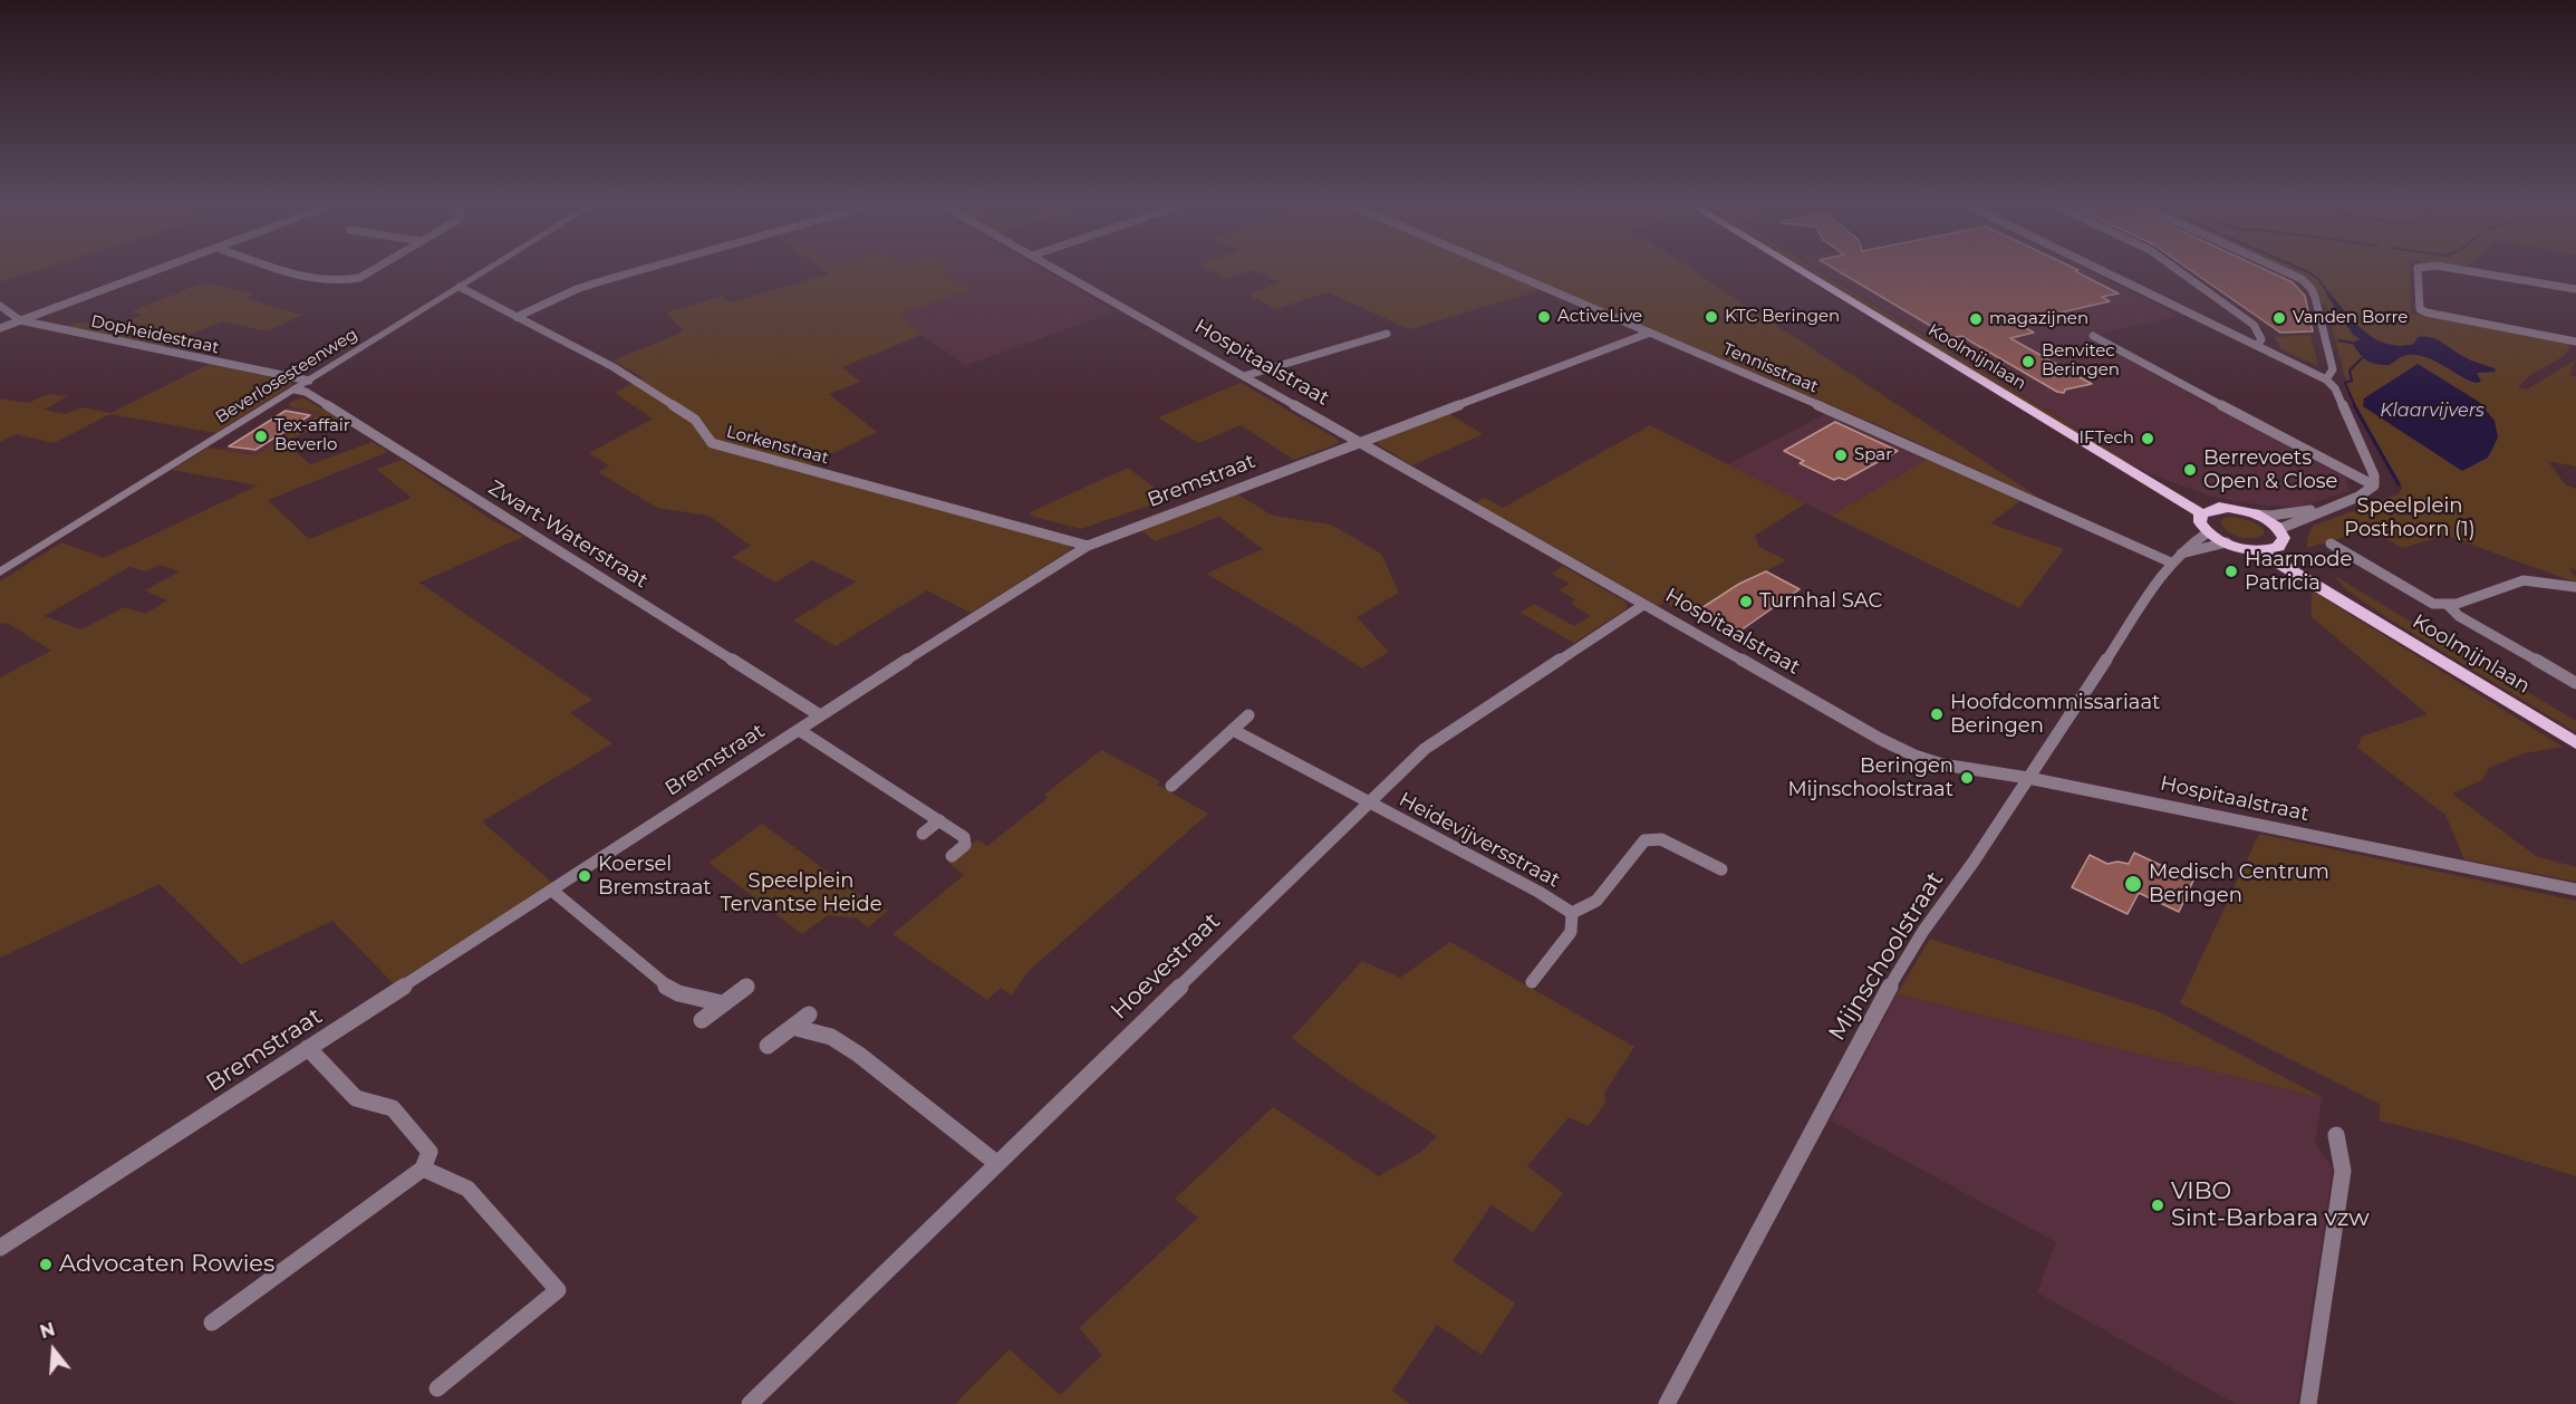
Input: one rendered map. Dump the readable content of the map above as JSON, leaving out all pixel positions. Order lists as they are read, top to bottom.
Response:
{
  "streets": {
    "main road": ["Koolmijnlaan"],
    "street": [
      "Dopheidestraat",
      "Hospitaalstraat",
      "Tennisstraat",
      "Beverlosesteenweg",
      "Lorkenstraat",
      "Bremstraat",
      "Zwart-Waterstraat",
      "Heidevijversstraat",
      "Mijnschoolstraat",
      "Hoevestraat"
    ]
  },
  "crossings": [
    ["Dopheidestraat", "Beverlosesteenweg"],
    ["Koolmijnlaan", "Mijnschoolstraat"],
    ["Hospitaalstraat", "Bremstraat"],
    ["Hospitaalstraat", "Mijnschoolstraat"],
    ["Hospitaalstraat", "Hoevestraat"],
    ["Tennisstraat", "Bremstraat"],
    ["Tennisstraat", "Mijnschoolstraat"],
    ["Beverlosesteenweg", "Lorkenstraat"],
    ["Beverlosesteenweg", "Zwart-Waterstraat"],
    ["Lorkenstraat", "Bremstraat"],
    ["Bremstraat", "Zwart-Waterstraat"],
    ["Heidevijversstraat", "Hoevestraat"]
  ],
  "water": ["Klaarvijvers"],
  "parks": ["Speelplein Posthoorn (1)", "Speelplein Tervantse Heide"],
  "places": [
    "ActiveLive",
    "KTC Beringen",
    "Vanden Borre",
    "magazijnen",
    "Benvitec Beringen",
    "Tex-affair Beverlo",
    "IFTech",
    "Spar",
    "Berrevoets Open & Close",
    "Haarmode Patricia",
    "Turnhal SAC",
    "Hoofdcommissariaat Beringen",
    "Beringen Mijnschoolstraat",
    "Koersel Bremstraat",
    "Medisch Centrum Beringen",
    "VIBO Sint-Barbara vzw",
    "Advocaten Rowies"
  ],
  "north": "top"
}
